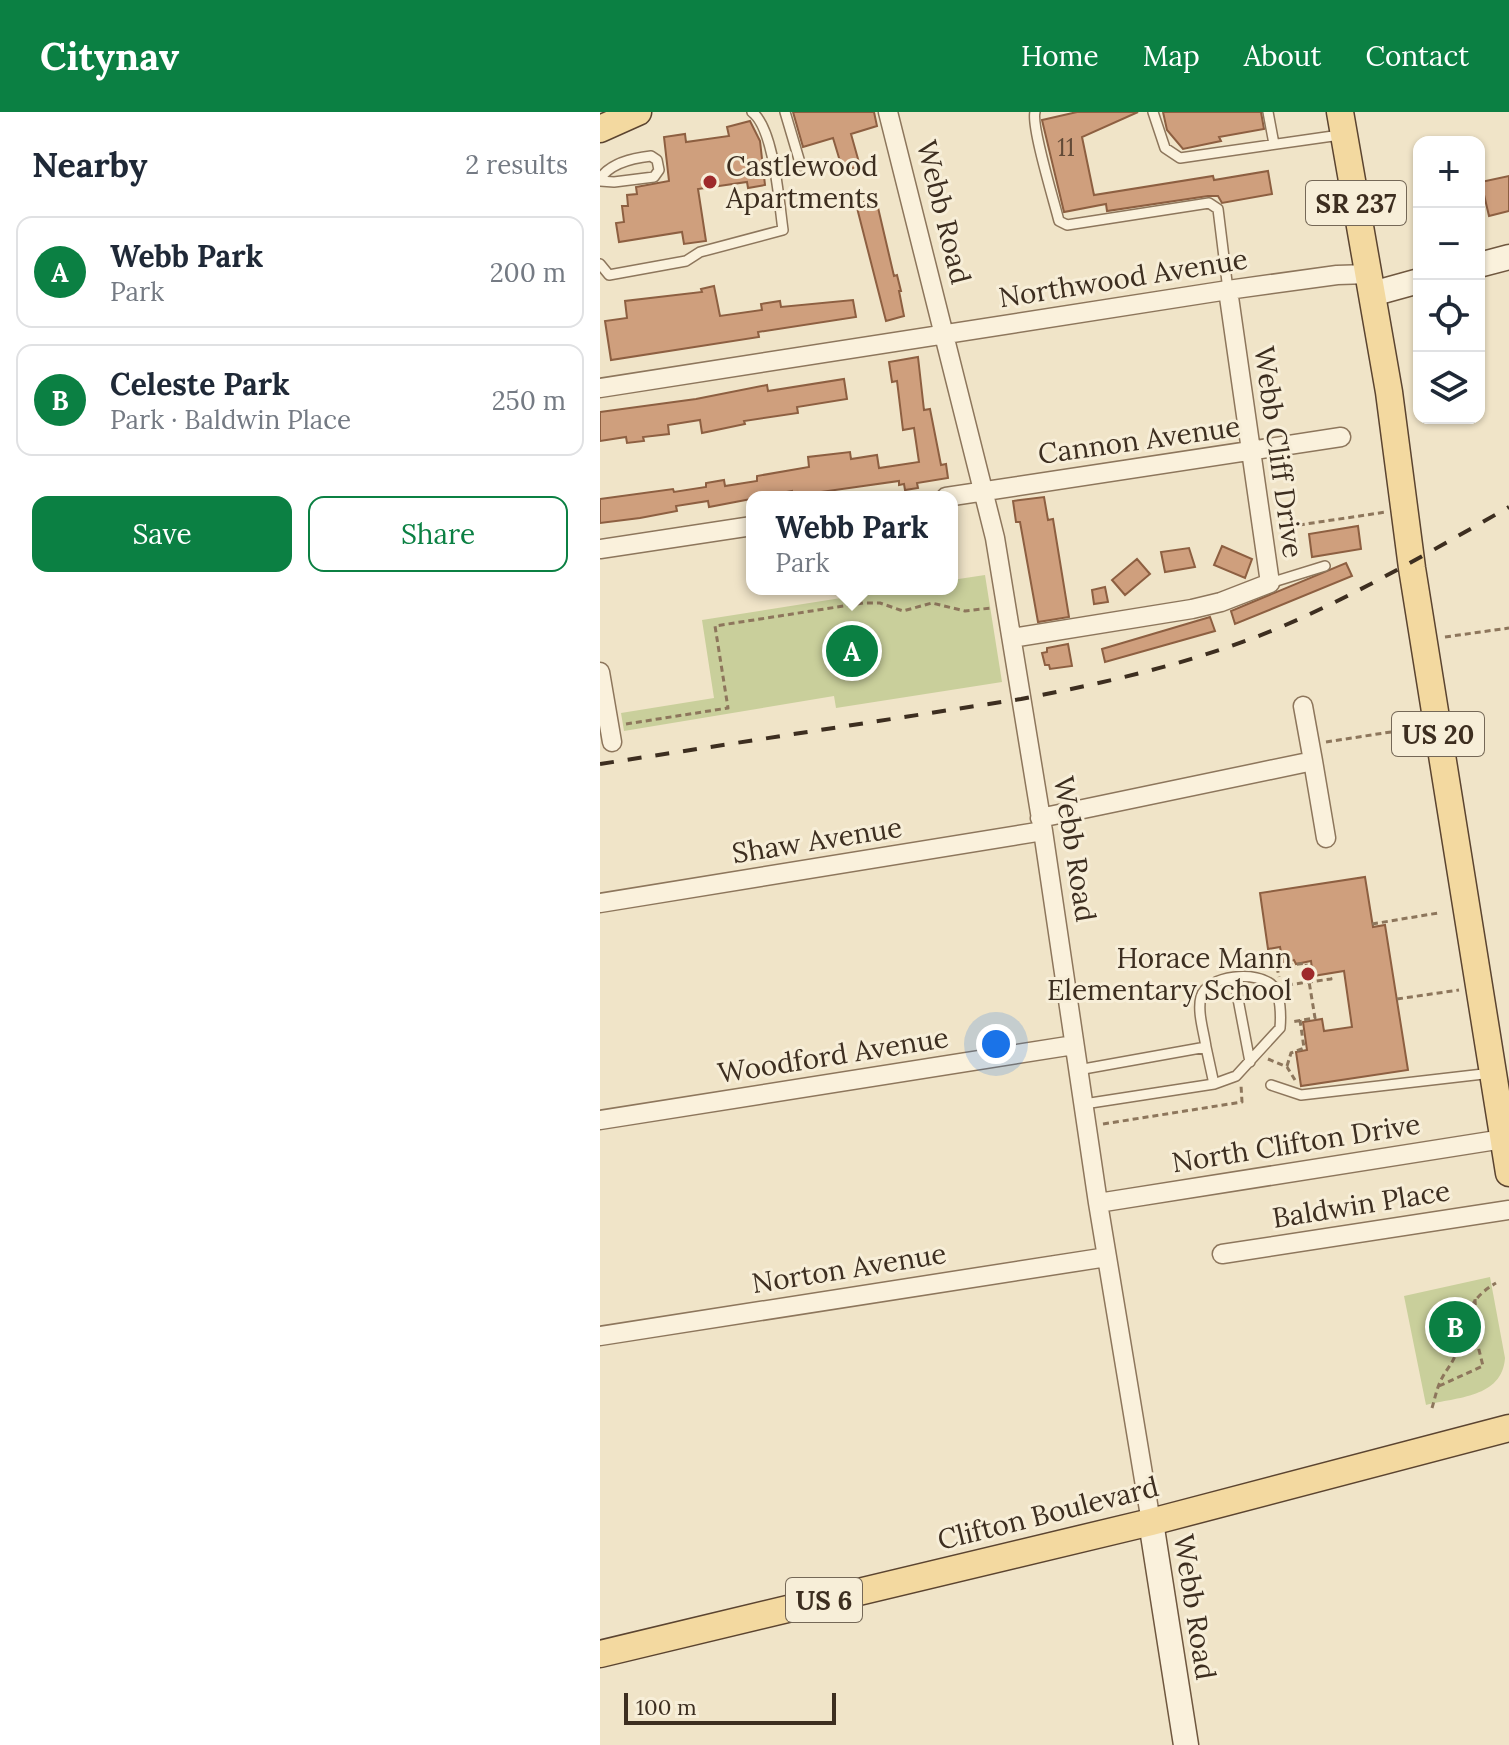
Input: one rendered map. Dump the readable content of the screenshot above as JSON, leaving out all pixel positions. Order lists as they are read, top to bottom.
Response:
{
  "streets": {
    "main road": [
      "SR 237",
      "US 20",
      "Clifton Boulevard",
      "US 6"
    ],
    "street": [
      "Webb Road",
      "Northwood Avenue",
      "Cannon Avenue",
      "Webb Cliff Drive",
      "Shaw Avenue",
      "Woodford Avenue",
      "North Clifton Drive",
      "Baldwin Place",
      "Norton Avenue"
    ]
  },
  "crossings": [
    ["SR 237", "Northwood Avenue"],
    ["SR 237", "US 20"],
    ["Webb Road", "Northwood Avenue"],
    ["Webb Road", "Cannon Avenue"],
    ["Webb Road", "Webb Cliff Drive"],
    ["Webb Road", "Shaw Avenue"],
    ["Webb Road", "Woodford Avenue"],
    ["Webb Road", "North Clifton Drive"],
    ["Webb Road", "Norton Avenue"],
    ["Webb Road", "Clifton Boulevard"],
    ["Northwood Avenue", "Webb Cliff Drive"],
    ["Northwood Avenue", "US 20"],
    ["Cannon Avenue", "Webb Cliff Drive"],
    ["US 20", "North Clifton Drive"]
  ],
  "places": ["Castlewood Apartments", "Horace Mann Elementary School"],
  "house_numbers": ["11"],
  "scale_bar": "100 m",
  "page": {
    "header": "Citynav",
    "nav": [
      "Home",
      "Map",
      "About",
      "Contact"
    ],
    "heading": ["Nearby", "2 results"],
    "map_buttons": ["+", "−"],
    "list": [
      {
        "mark": "A",
        "name": "Webb Park",
        "note": "Park",
        "value": "200 m"
      },
      {
        "mark": "B",
        "name": "Celeste Park",
        "note": "Park · Baldwin Place",
        "value": "250 m"
      }
    ],
    "buttons": ["Save", "Share"],
    "popup": ["Webb Park", "Park"],
    "pins": ["A", "B"],
    "scale": "100 m"
  }
}
